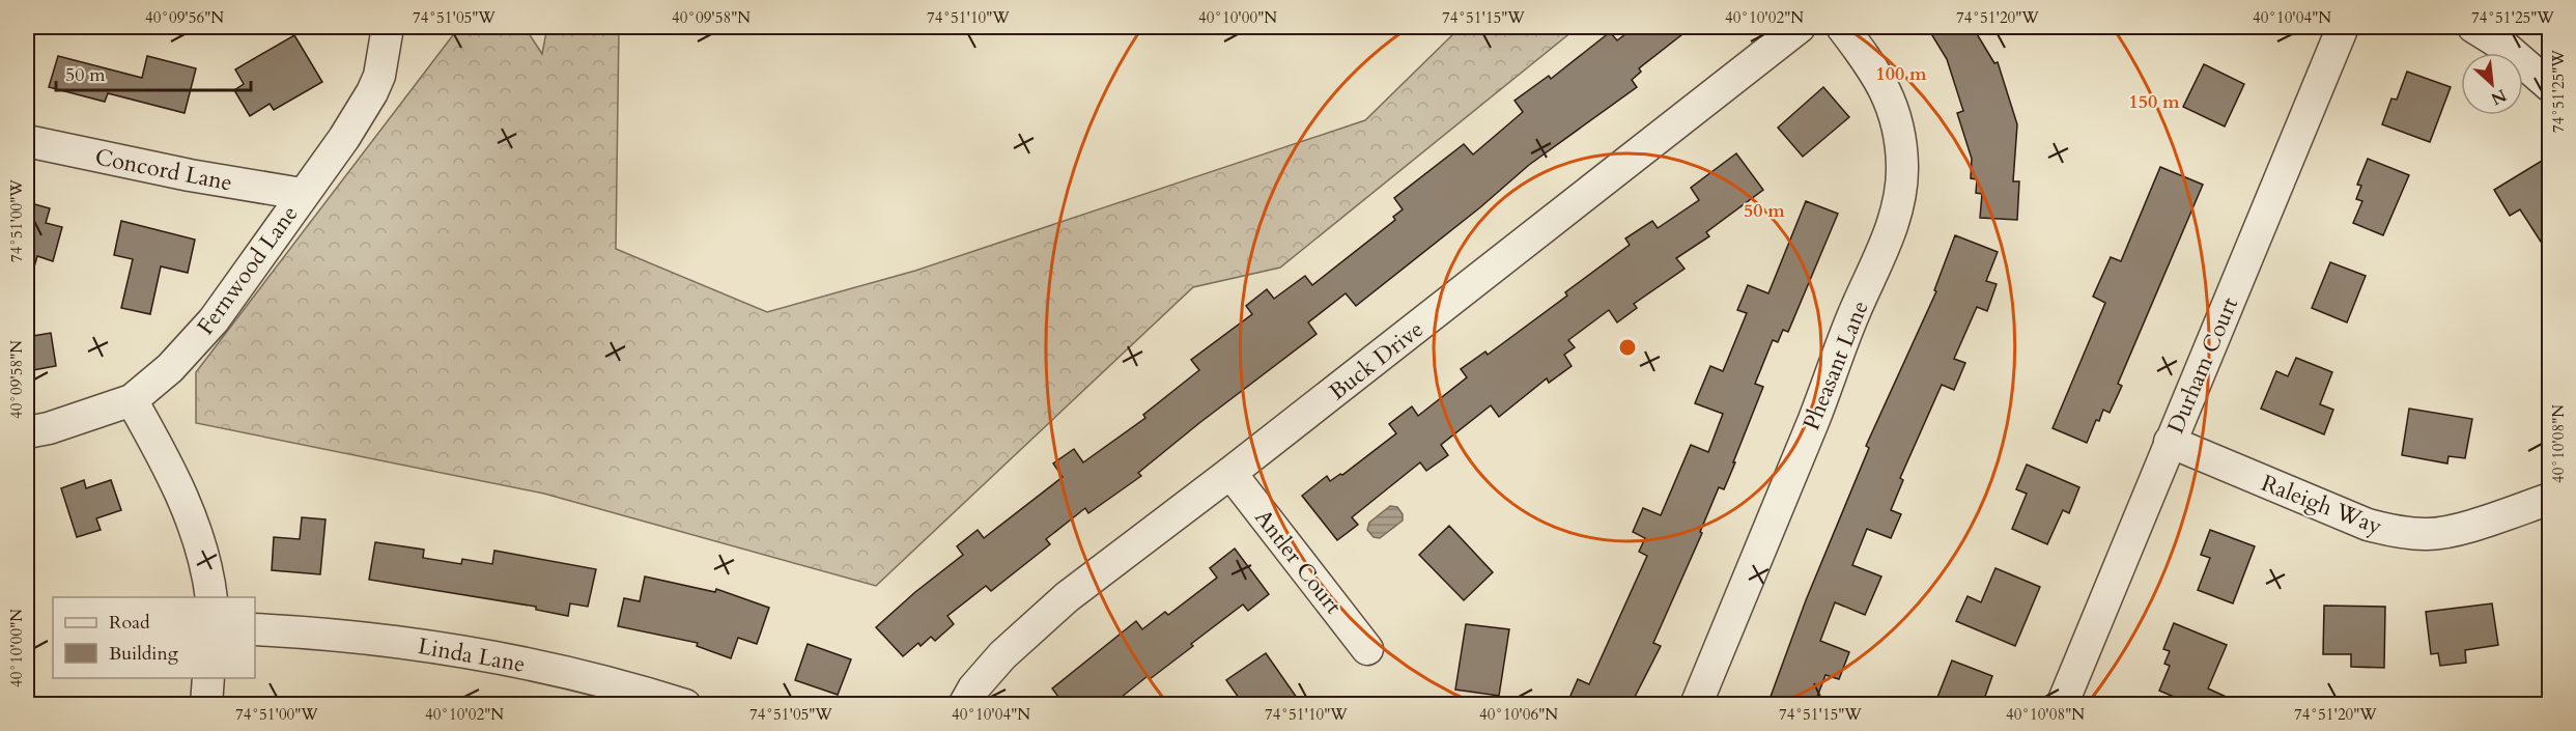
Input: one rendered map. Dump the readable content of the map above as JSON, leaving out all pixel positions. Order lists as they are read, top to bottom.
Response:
{
  "streets": {
    "street": [
      "Concord Lane",
      "Fernwood Lane",
      "Buck Drive",
      "Pheasant Lane",
      "Durham Court",
      "Raleigh Way",
      "Antler Court",
      "Linda Lane"
    ]
  },
  "crossings": [
    ["Concord Lane", "Fernwood Lane"],
    ["Buck Drive", "Antler Court"],
    ["Durham Court", "Raleigh Way"]
  ],
  "legend": ["Road", "Building"],
  "scale_bar": "50 m",
  "north": "bottom right",
  "coordinates": [
    "40°09'56\"N",
    "74°51'05\"W",
    "40°09'58\"N",
    "74°51'10\"W",
    "40°10'00\"N",
    "74°51'15\"W",
    "40°10'02\"N",
    "74°51'20\"W",
    "40°10'04\"N",
    "74°51'25\"W",
    "74°51'00\"W",
    "40°10'08\"N",
    "40°10'06\"N"
  ],
  "rings": ["100 m", "150 m", "50 m"]
}
